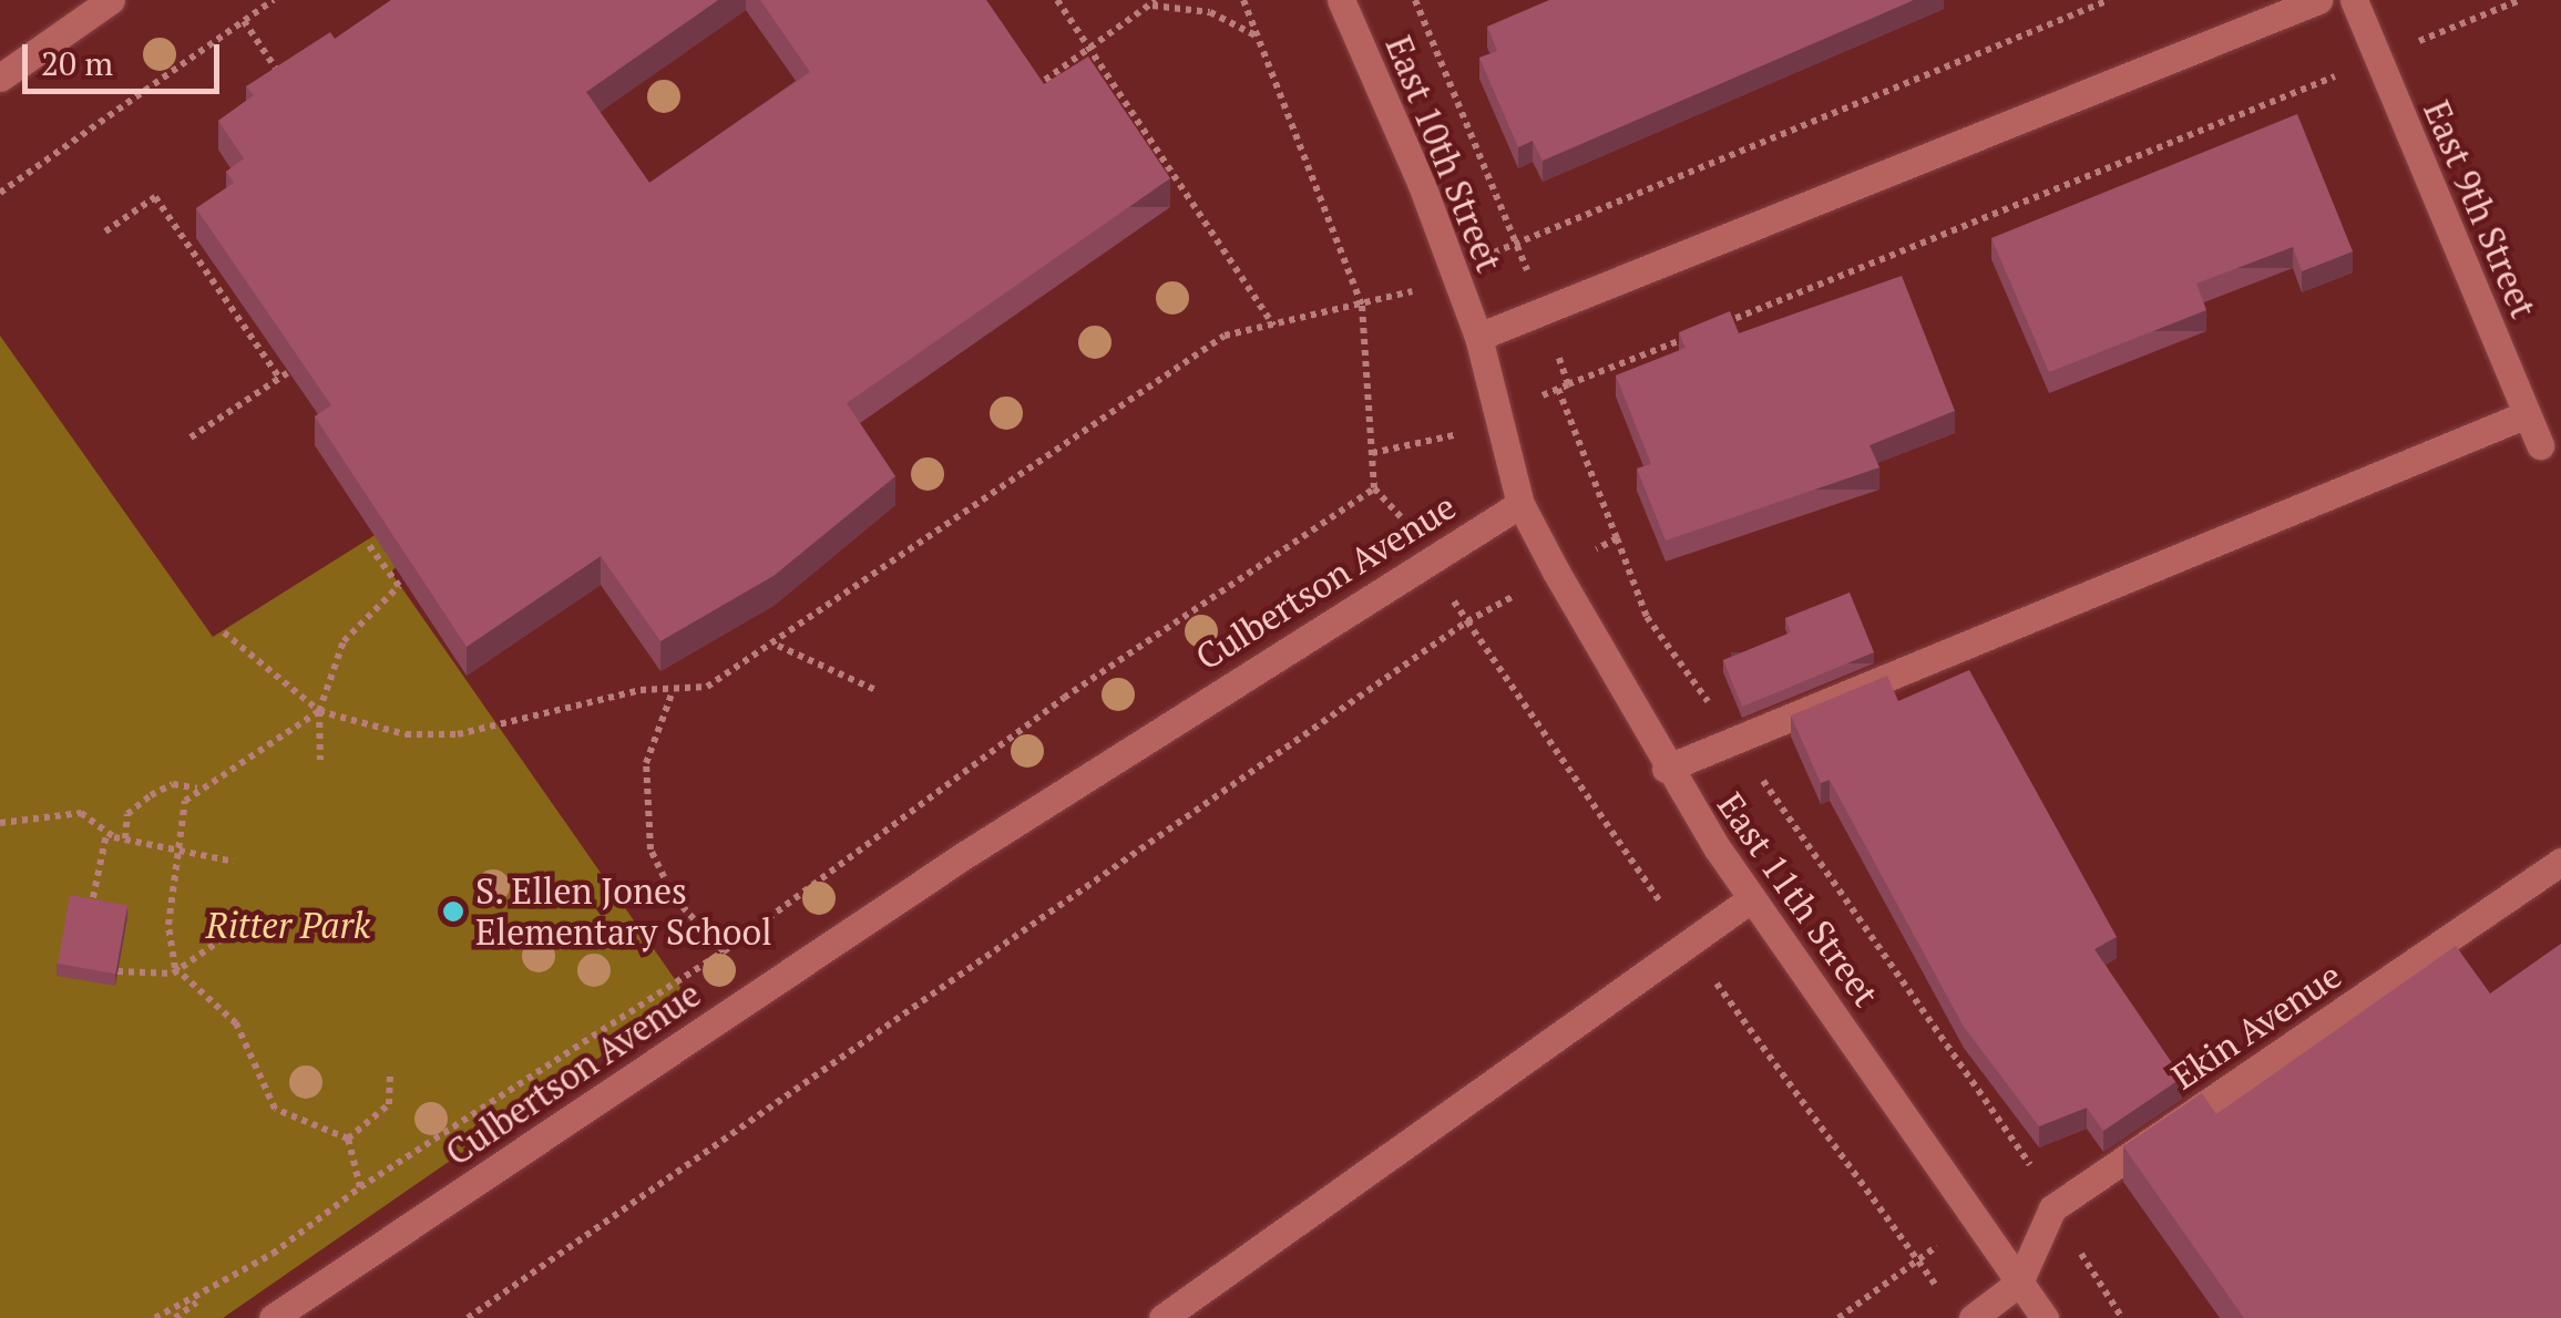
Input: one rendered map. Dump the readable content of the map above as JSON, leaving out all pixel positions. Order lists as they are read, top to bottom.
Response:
{
  "streets": {
    "street": [
      "East 10th Street",
      "East 9th Street",
      "Culbertson Avenue",
      "East 11th Street",
      "Ekin Avenue"
    ]
  },
  "crossings": [
    ["Culbertson Avenue", "East 11th Street"]
  ],
  "parks": ["Ritter Park"],
  "places": ["S. Ellen Jones Elementary School"],
  "scale_bar": "20 m"
}
